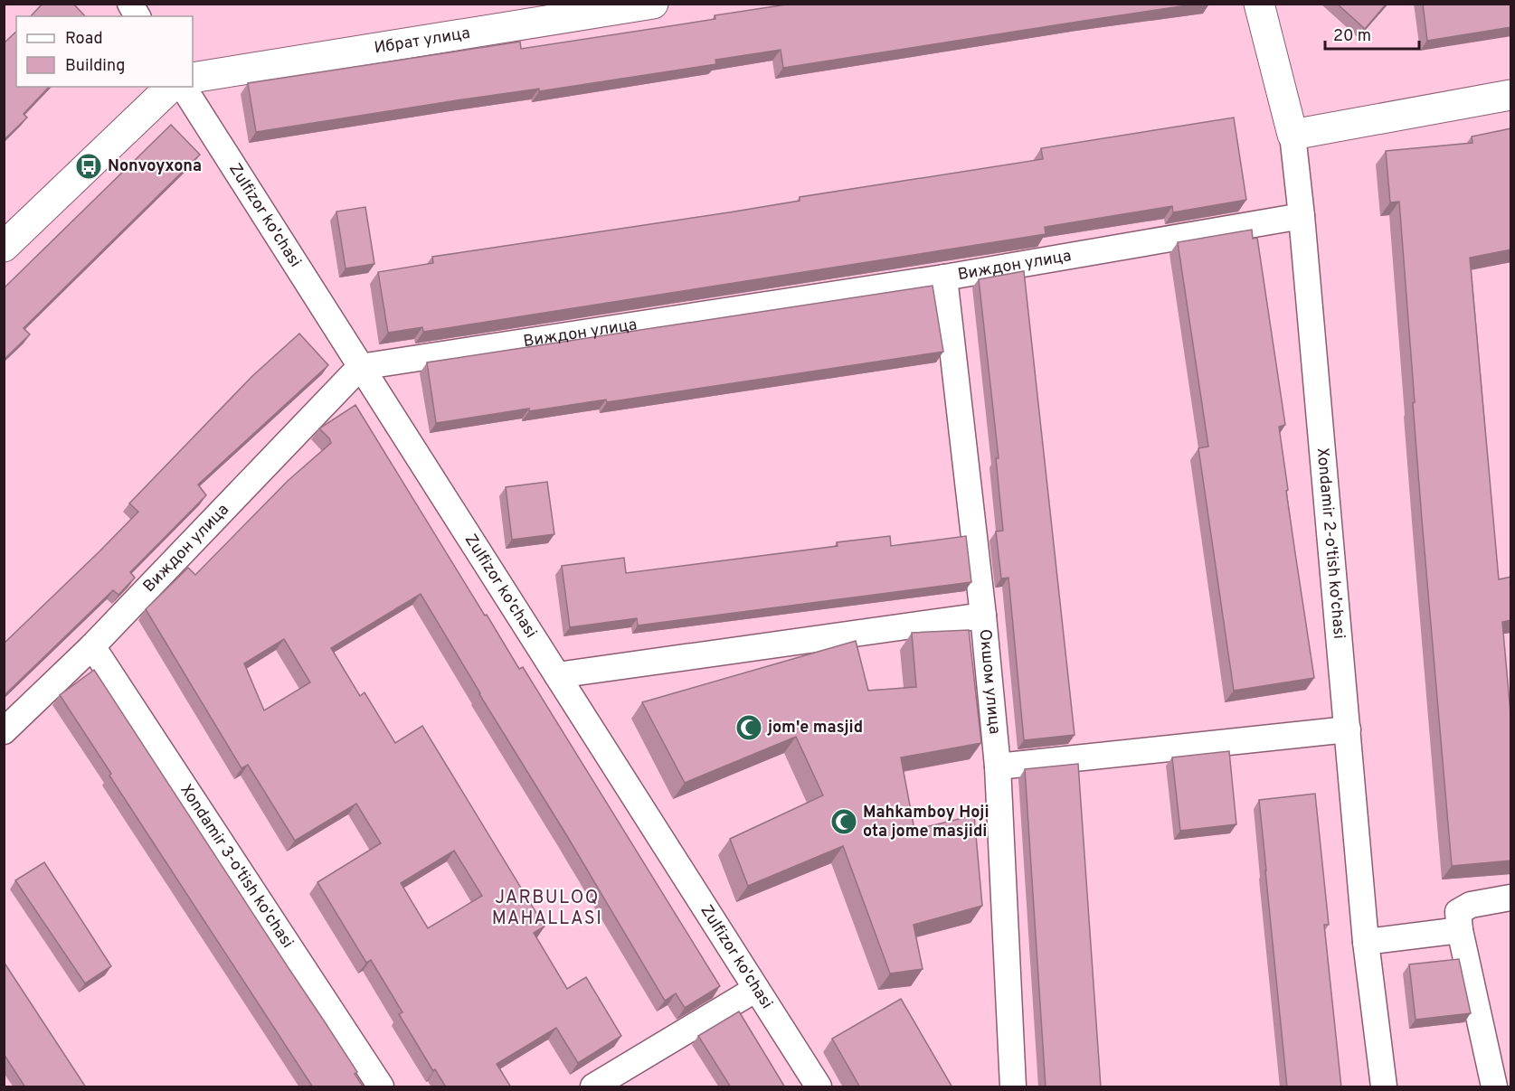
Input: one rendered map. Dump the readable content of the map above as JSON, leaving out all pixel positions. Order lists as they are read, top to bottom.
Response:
{
  "streets": {
    "street": [
      "Ибрат улица",
      "Zulfizor ko'chasi",
      "Виждон улица",
      "Xondamir 2-o'tish ko'chasi",
      "Окшом улица",
      "Xondamir 3-o'tish ko'chasi"
    ]
  },
  "crossings": [
    ["Zulfizor ko'chasi", "Виждон улица"],
    ["Виждон улица", "Xondamir 2-o'tish ko'chasi"],
    ["Виждон улица", "Окшом улица"],
    ["Виждон улица", "Xondamir 3-o'tish ko'chasi"]
  ],
  "districts": ["JARBULOQ MAHALLASI"],
  "places": {
    "bus stop": ["Nonvoyxona"],
    "mosque": ["jom'e masjid", "Mahkamboy Hoji ota jome masjidi"]
  },
  "legend": ["Road", "Building"],
  "scale_bar": "20 m"
}
